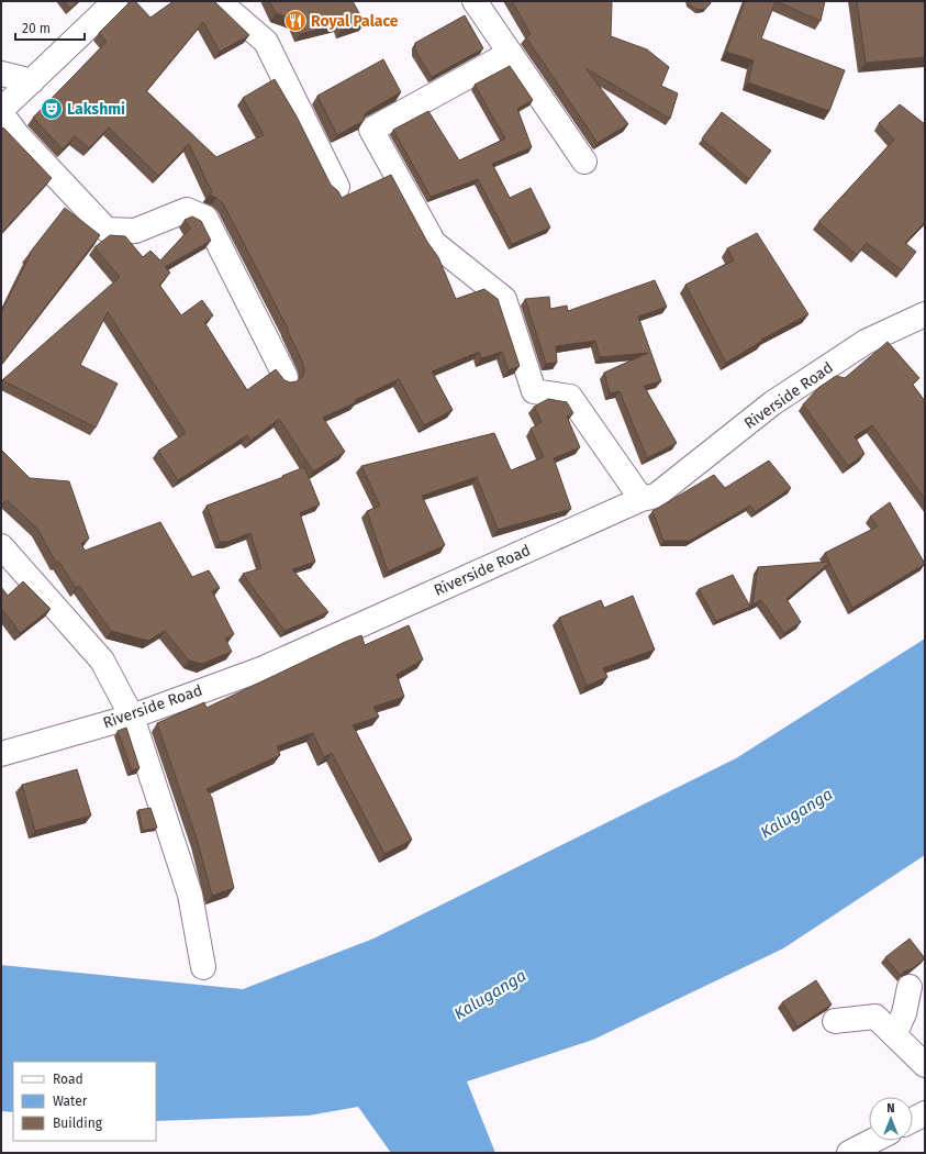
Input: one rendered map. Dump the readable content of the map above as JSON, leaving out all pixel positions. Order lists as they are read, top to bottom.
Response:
{
  "streets": {
    "street": ["Riverside Road"]
  },
  "water": ["Kaluganga"],
  "places": {
    "restaurant": ["Royal Palace"],
    "theatre": ["Lakshmi"]
  },
  "legend": ["Road", "Water", "Building"],
  "scale_bar": "20 m",
  "north": "top"
}
